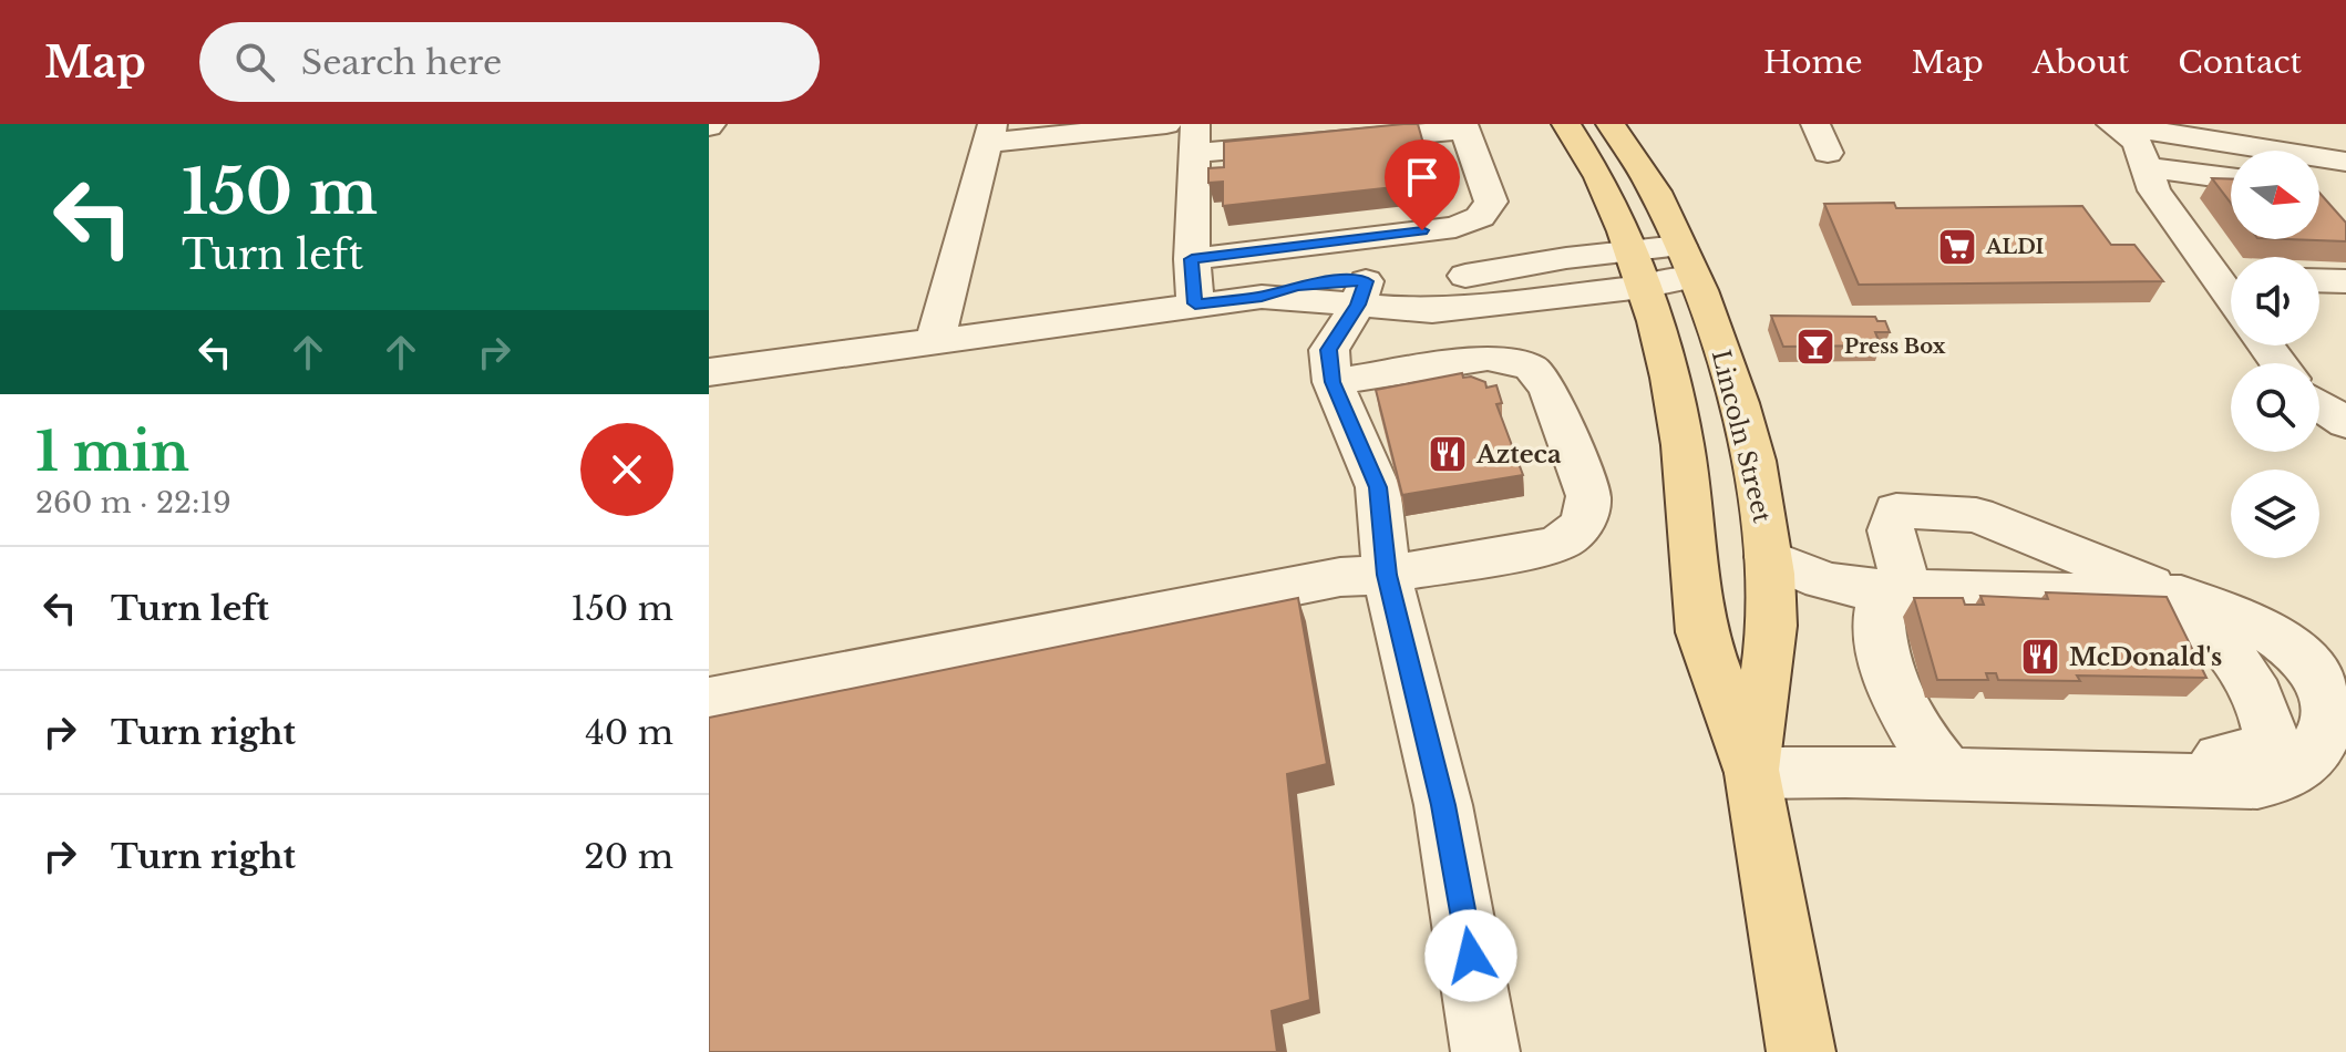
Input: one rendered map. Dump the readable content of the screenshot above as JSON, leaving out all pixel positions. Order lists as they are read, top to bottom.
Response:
{
  "streets": {
    "main road": ["Lincoln Street"]
  },
  "places": {
    "supermarket": ["ALDI"],
    "bar": ["Press Box"],
    "restaurant": ["Azteca", "McDonald's"]
  },
  "north": "right",
  "page": {
    "header": "Map",
    "search": "Search here",
    "nav": [
      "Home",
      "Map",
      "About",
      "Contact"
    ],
    "turn": ["150 m", "Turn left"],
    "heading": ["1 min", "260 m · 22:19"],
    "list": [
      {
        "name": "Turn left",
        "value": "150 m"
      },
      {
        "name": "Turn right",
        "value": "40 m"
      },
      {
        "name": "Turn right",
        "value": "20 m"
      }
    ]
  }
}
